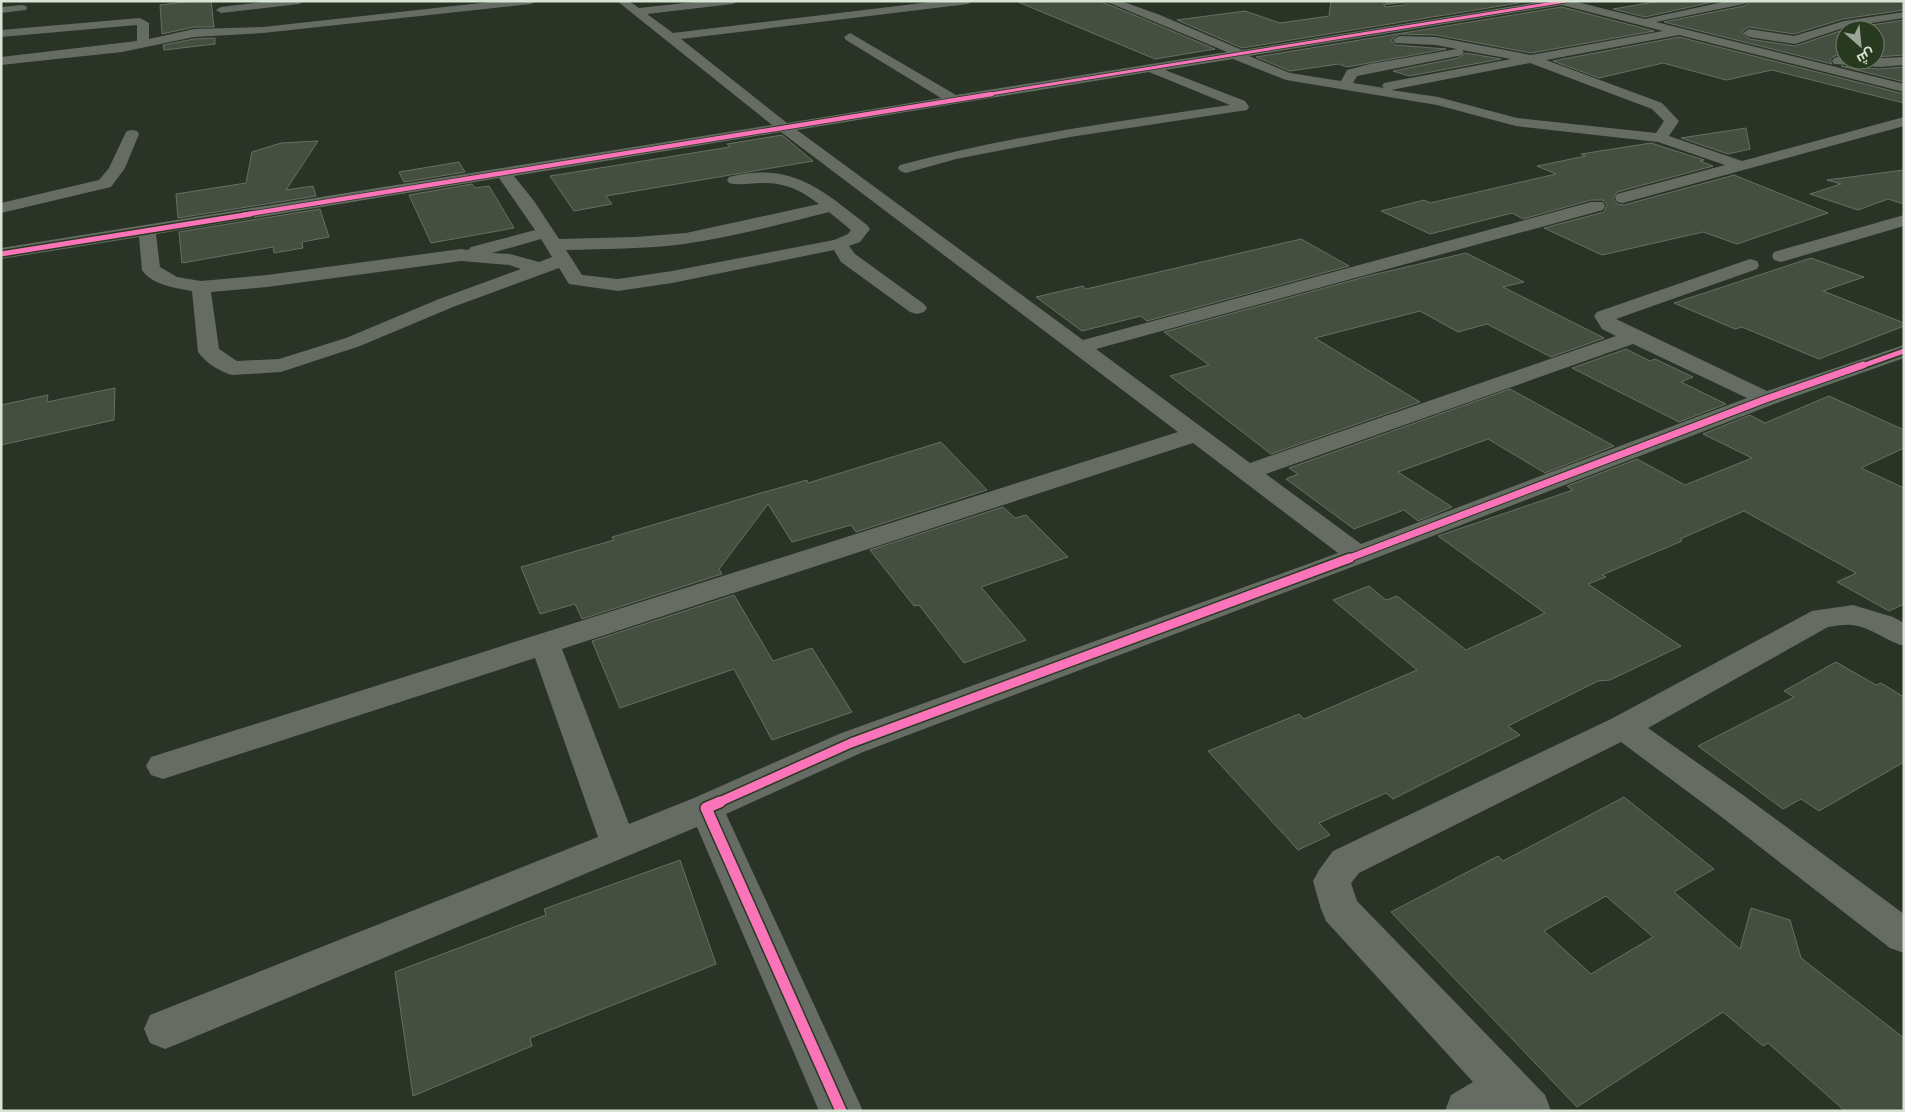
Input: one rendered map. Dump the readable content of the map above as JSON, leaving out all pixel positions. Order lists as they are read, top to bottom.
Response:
{
  "north": "bottom right"
}
